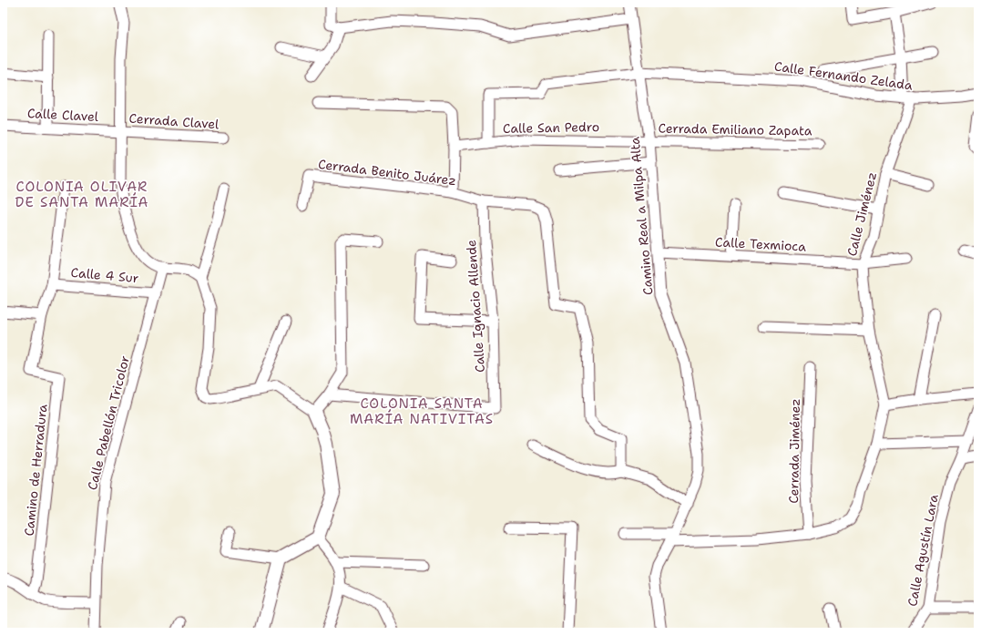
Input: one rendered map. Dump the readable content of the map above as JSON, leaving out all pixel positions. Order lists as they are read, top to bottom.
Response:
{
  "streets": {
    "street": [
      "Calle Fernando Zelada",
      "Calle Clavel",
      "Cerrada Clavel",
      "Calle San Pedro",
      "Cerrada Emiliano Zapata",
      "Cerrada Benito Juárez",
      "Calle Jiménez",
      "Camino Real a Milpa Alta",
      "Calle Texmioca",
      "Calle 4 Sur",
      "Calle Ignacio Allende",
      "Calle Pabellón Tricolor",
      "Cerrada Jiménez",
      "Camino de Herradura",
      "Calle Agustín Lara"
    ]
  },
  "crossings": [
    ["Calle Fernando Zelada", "Calle San Pedro"],
    ["Calle Fernando Zelada", "Calle Jiménez"],
    ["Calle Fernando Zelada", "Camino Real a Milpa Alta"],
    ["Calle Clavel", "Cerrada Clavel"],
    ["Calle San Pedro", "Cerrada Emiliano Zapata"],
    ["Calle San Pedro", "Camino Real a Milpa Alta"],
    ["Cerrada Emiliano Zapata", "Camino Real a Milpa Alta"],
    ["Cerrada Benito Juárez", "Calle Ignacio Allende"],
    ["Calle Jiménez", "Calle Texmioca"],
    ["Camino Real a Milpa Alta", "Calle Texmioca"],
    ["Calle 4 Sur", "Calle Pabellón Tricolor"]
  ],
  "districts": ["COLONIA OLIVAR DE SANTA MARÍA", "COLONIA SANTA MARÍA NATIVITAS"]
}
